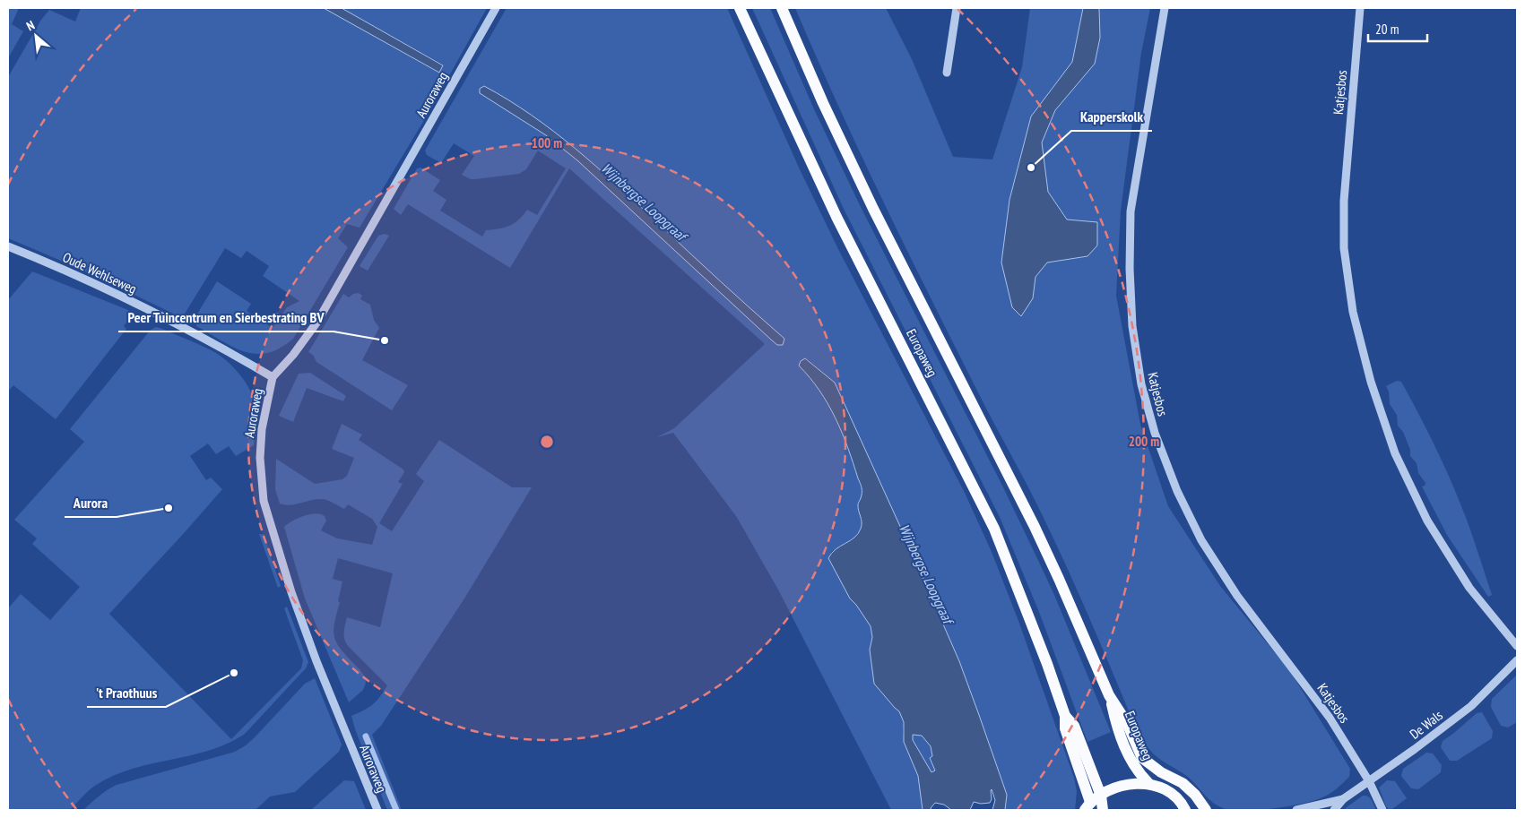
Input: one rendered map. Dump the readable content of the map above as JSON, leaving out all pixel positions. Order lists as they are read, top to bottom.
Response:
{
  "streets": {
    "main road": ["Europaweg"],
    "street": [
      "Katjesbos",
      "Auroraweg",
      "Oude Wehlseweg",
      "De Wals"
    ]
  },
  "crossings": [
    ["Katjesbos", "De Wals"],
    ["Auroraweg", "Oude Wehlseweg"]
  ],
  "water": ["Wijnbergse Loopgraaf"],
  "places": [
    "Kapperskolk",
    "Peer Tuincentrum en Sierbestrating BV",
    "Aurora",
    "'t Praothuus"
  ],
  "scale_bar": "20 m",
  "north": "top left",
  "rings": ["100 m", "200 m"]
}
